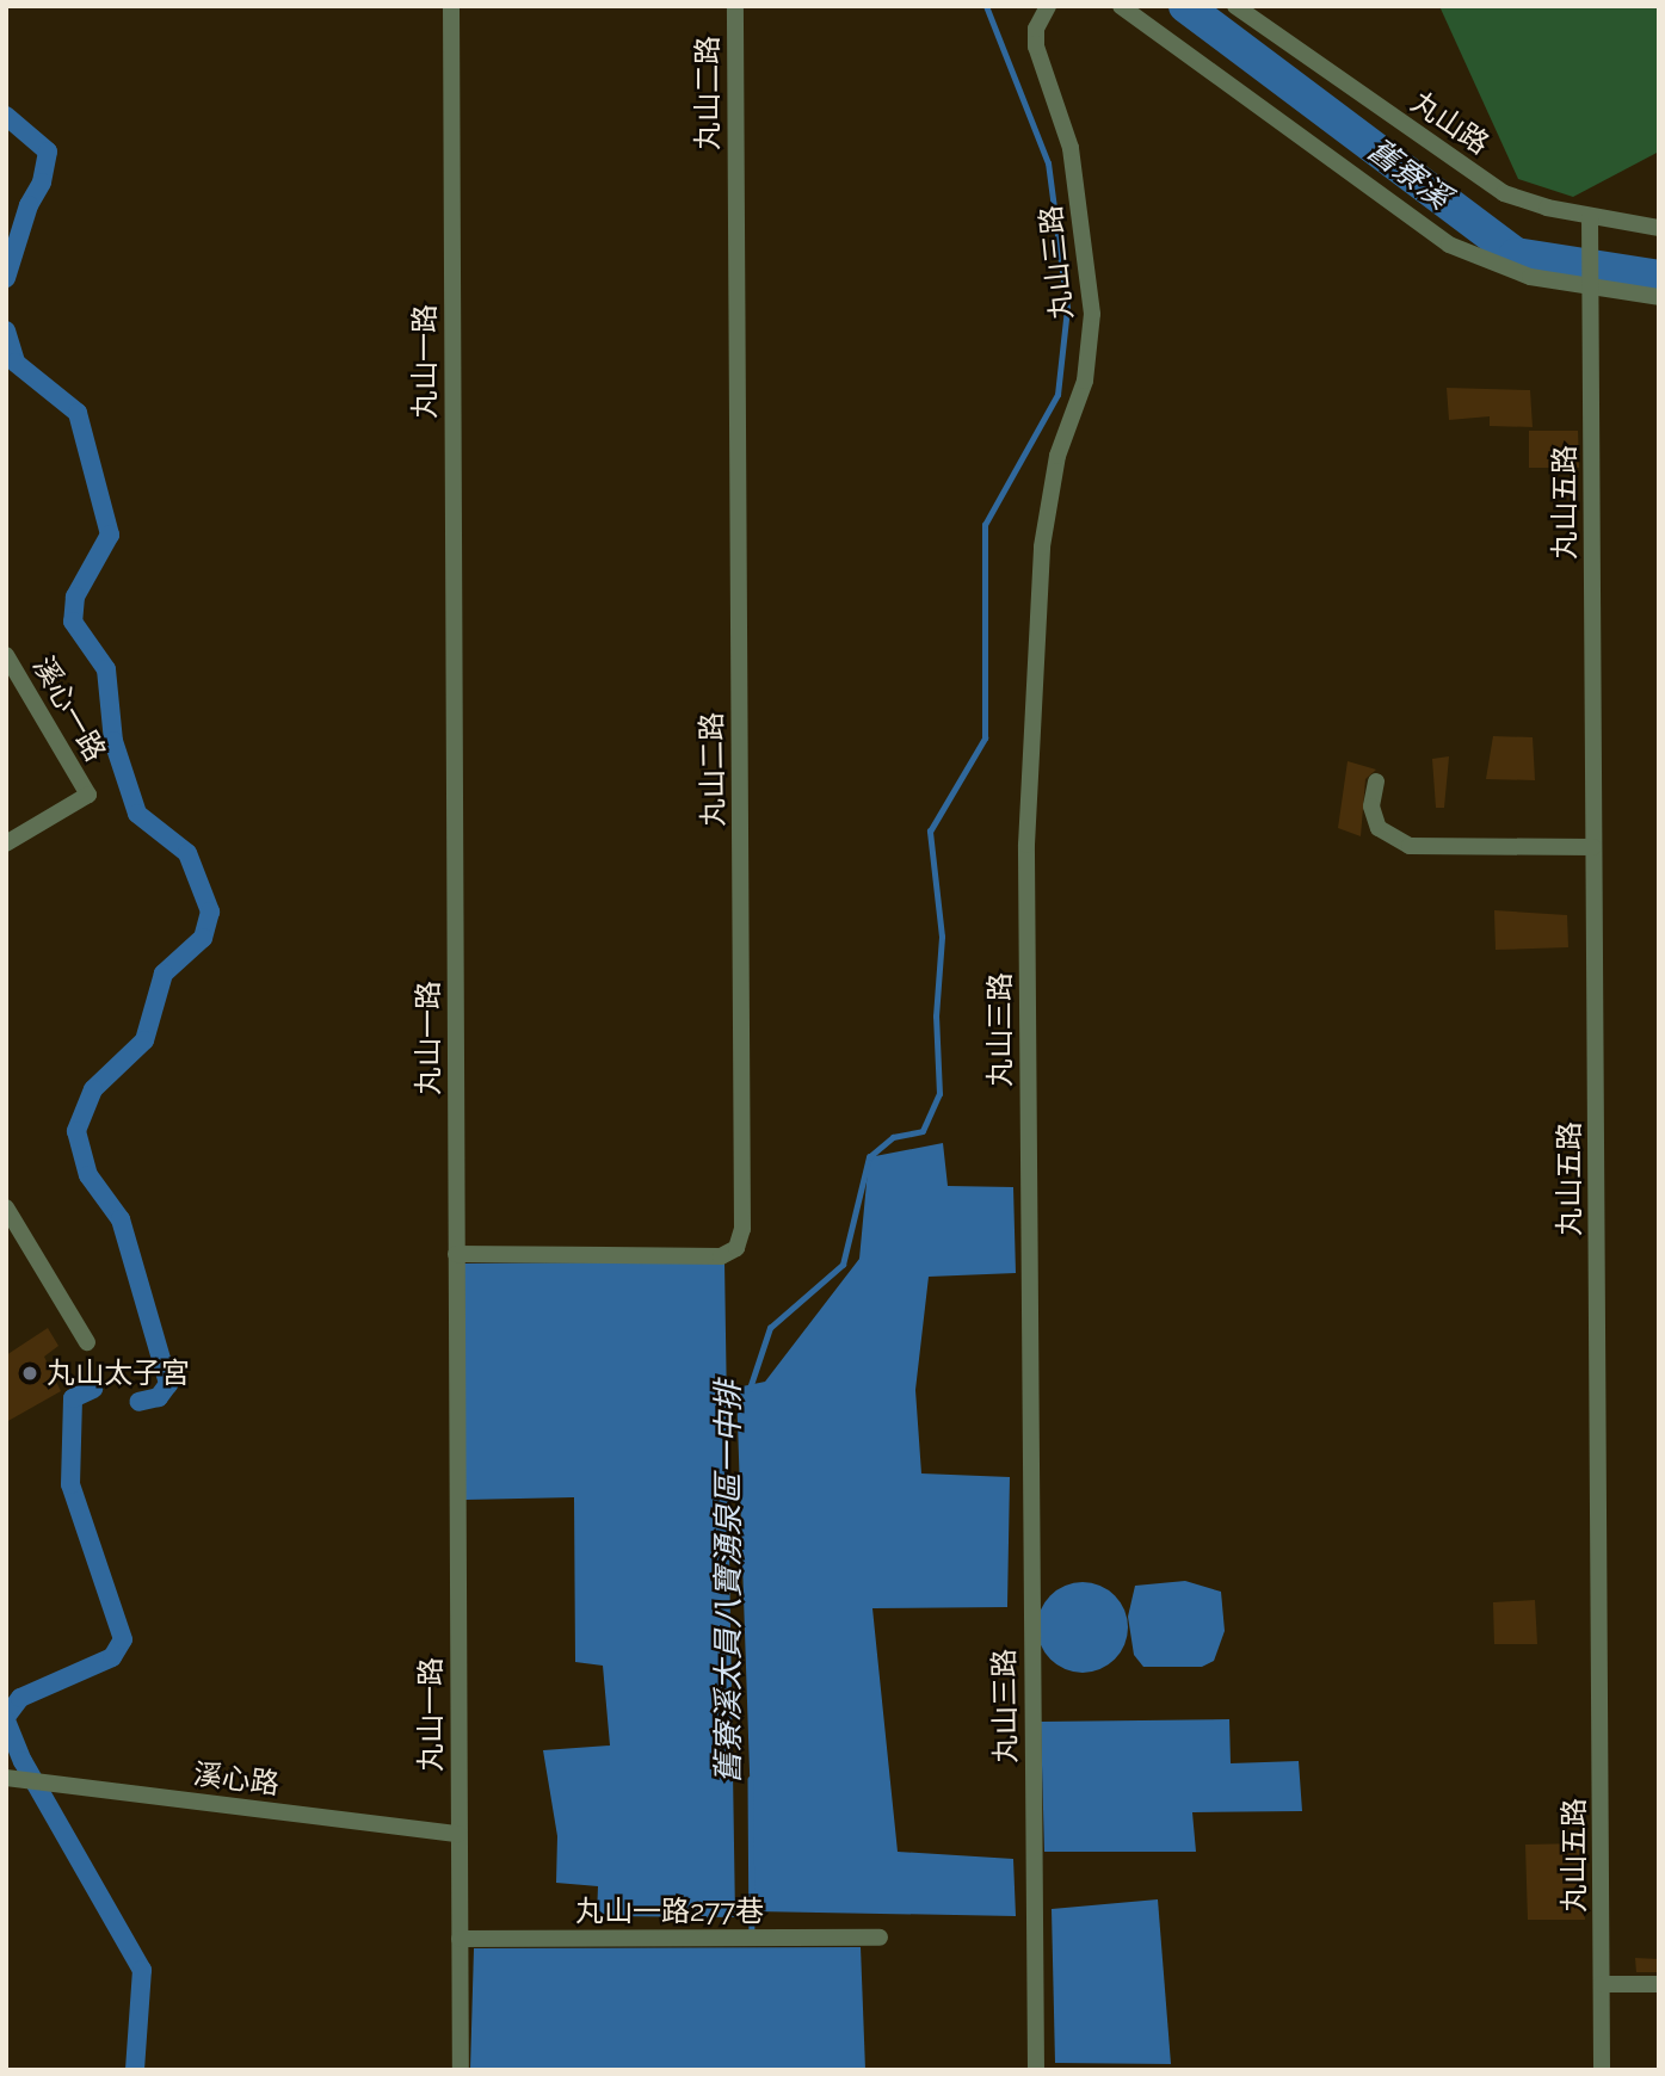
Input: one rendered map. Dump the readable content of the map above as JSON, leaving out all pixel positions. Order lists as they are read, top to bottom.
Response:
{
  "streets": {
    "street": [
      "丸山二路",
      "丸山路",
      "丸山三路",
      "丸山一路",
      "丸山五路",
      "溪心一路",
      "溪心路",
      "丸山一路277巷"
    ]
  },
  "crossings": [
    ["丸山二路", "丸山一路"],
    ["丸山路", "丸山五路"],
    ["丸山一路", "溪心路"],
    ["丸山一路", "丸山一路277巷"]
  ],
  "water": ["舊寮溪", "舊寮溪太員八寶湧泉區一中排"],
  "places": ["丸山太子宮"]
}
